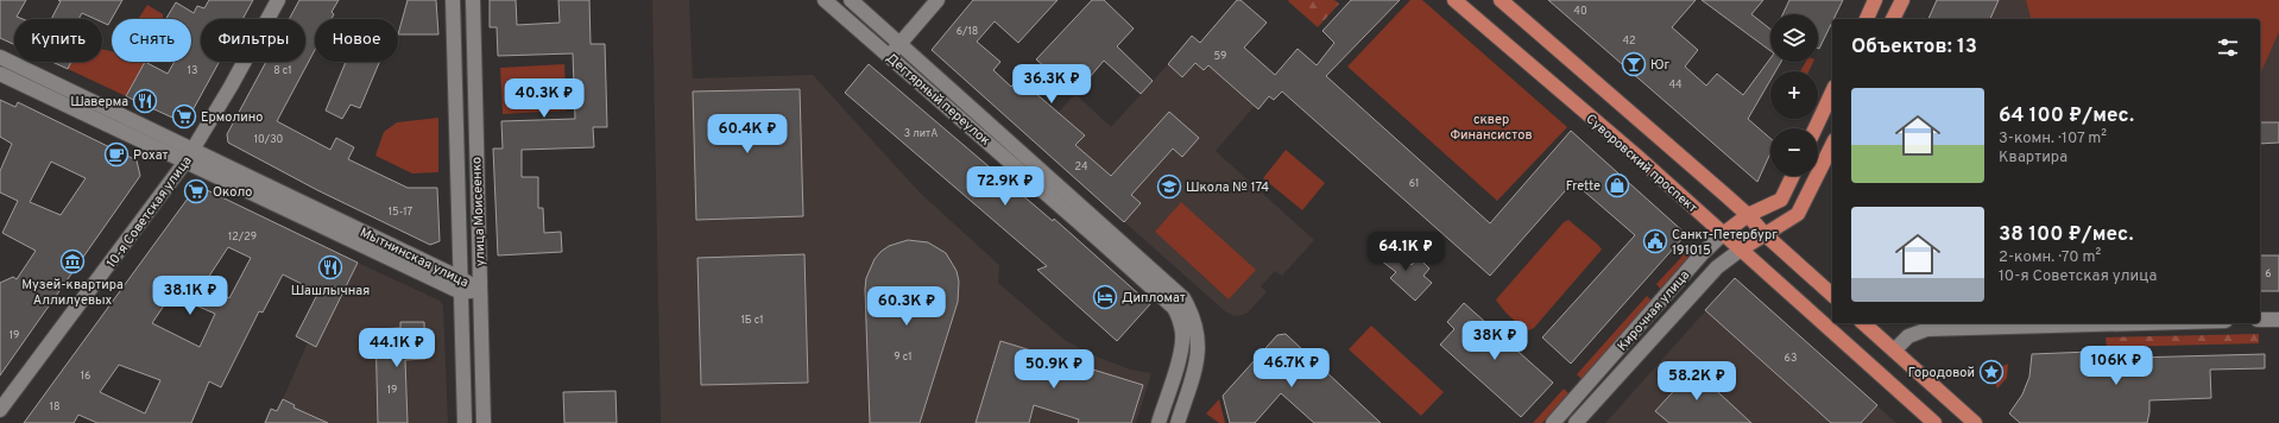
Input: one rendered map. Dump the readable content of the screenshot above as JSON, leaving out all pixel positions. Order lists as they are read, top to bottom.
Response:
{
  "streets": {
    "main road": ["Суворовский проспект", "Кирочная улица"],
    "street": [
      "Дегтярный переулок",
      "10-я Советская улица",
      "улица Моисеенко",
      "Мытнинская улица"
    ]
  },
  "crossings": [
    ["Суворовский проспект", "Кирочная улица"],
    ["10-я Советская улица", "Мытнинская улица"],
    ["улица Моисеенко", "Мытнинская улица"]
  ],
  "parks": ["сквер Финансистов"],
  "places": {
    "bar": ["Юг"],
    "restaurant": ["Шаверма", "Шашлычная"],
    "supermarket": ["Ермолино", "Около"],
    "cafe": ["Рохат"],
    "shop": ["Frette"],
    "school or university": ["Школа № 174"],
    "public building": ["Санкт-Петербург 191015"],
    "museum": ["Музей-квартира Аллилуевых"],
    "hotel": ["Дипломат"],
    "place": ["Городовой"]
  },
  "house_numbers": [
    "40",
    "6/18",
    "42",
    "59",
    "13",
    "8 с1",
    "44",
    "3 литА",
    "10/30",
    "24",
    "61",
    "15-17",
    "12/29",
    "6",
    "1Б с1",
    "19",
    "9 с1",
    "63",
    "16",
    "19",
    "18"
  ],
  "page": {
    "map_buttons": ["+", "−"],
    "chip": [
      "Купить",
      "Снять",
      "Фильтры",
      "Новое"
    ],
    "heading": "Объектов: 13",
    "price": [
      "36.3K ₽",
      "40.3K ₽",
      "60.4K ₽",
      "72.9K ₽",
      "64.1K ₽",
      "38.1K ₽",
      "60.3K ₽",
      "38K ₽",
      "44.1K ₽",
      "106K ₽",
      "46.7K ₽",
      "50.9K ₽",
      "58.2K ₽"
    ],
    "list": [
      {
        "name": "64 100 ₽/мес.",
        "note": "3-комн. · 107 m² · Квартира"
      },
      {
        "name": "38 100 ₽/мес.",
        "note": "2-комн. · 70 m² · 10-я Советская улица"
      }
    ]
  }
}
